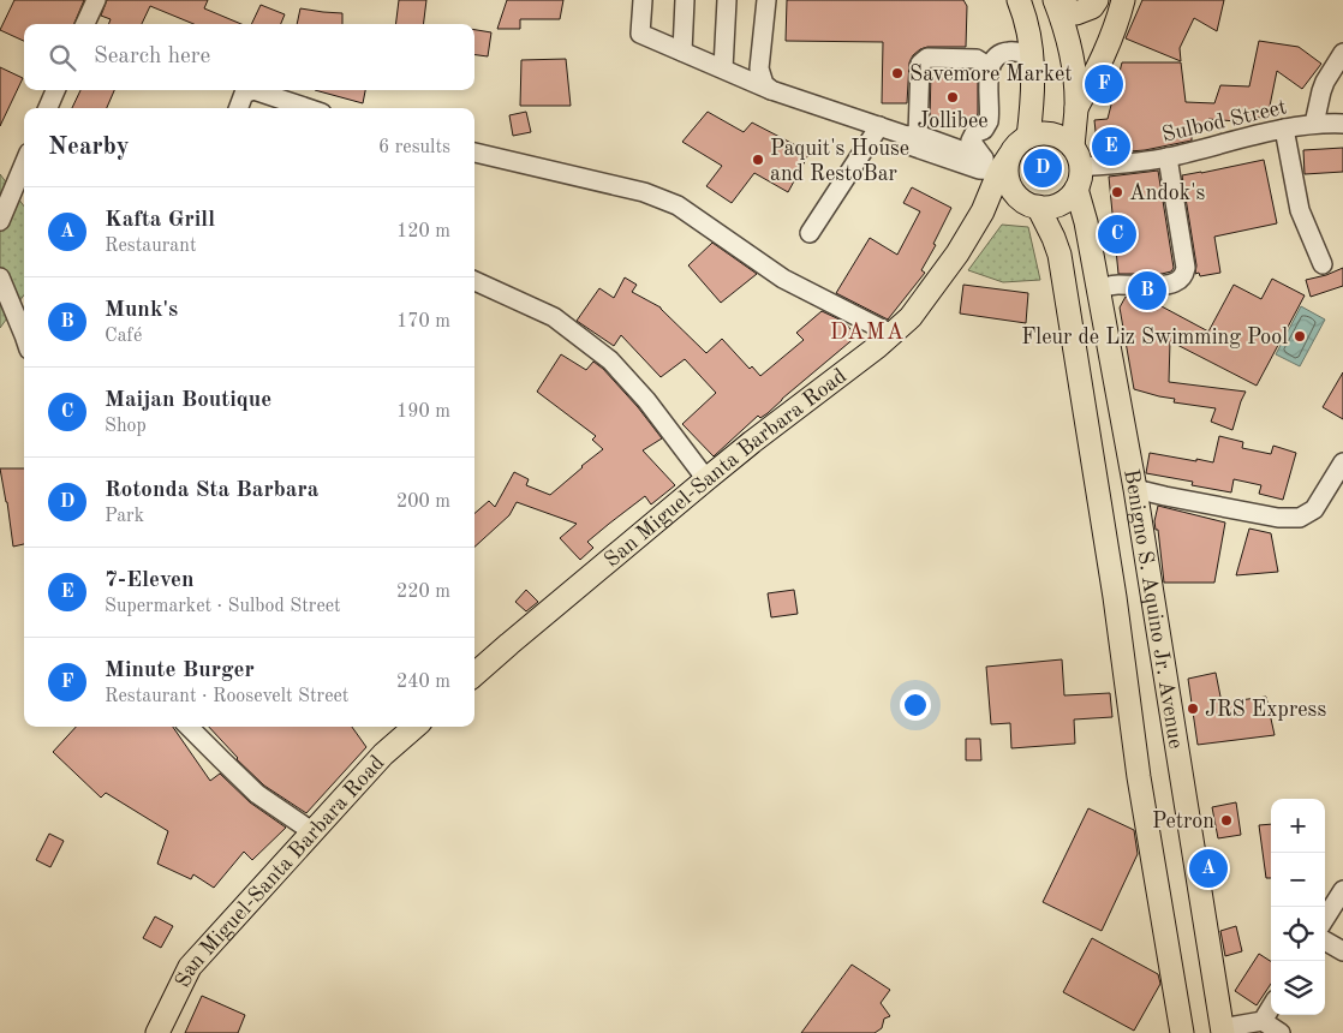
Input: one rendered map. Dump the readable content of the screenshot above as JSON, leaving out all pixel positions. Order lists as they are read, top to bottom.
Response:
{
  "streets": {
    "main road": ["San Miguel-Santa Barbara Road", "Benigno S. Aquino Jr. Avenue"],
    "street": ["Sulbod Street"]
  },
  "crossings": [
    ["Sulbod Street", "San Miguel-Santa Barbara Road"],
    ["Sulbod Street", "Benigno S. Aquino Jr. Avenue"],
    ["San Miguel-Santa Barbara Road", "Benigno S. Aquino Jr. Avenue"]
  ],
  "districts": ["DAMA"],
  "places": [
    "Savemore Market",
    "Jollibee",
    "Paquit's House and RestoBar",
    "Andok's",
    "Fleur de Liz Swimming Pool",
    "JRS Express",
    "Petron"
  ],
  "page": {
    "search": "Search here",
    "pins": [
      "F",
      "E",
      "D",
      "C",
      "B",
      "A"
    ],
    "heading": ["Nearby", "6 results"],
    "list": [
      {
        "mark": "A",
        "name": "Kafta Grill",
        "note": "Restaurant",
        "value": "120 m"
      },
      {
        "mark": "B",
        "name": "Munk's",
        "note": "Café",
        "value": "170 m"
      },
      {
        "mark": "C",
        "name": "Maijan Boutique",
        "note": "Shop",
        "value": "190 m"
      },
      {
        "mark": "D",
        "name": "Rotonda Sta Barbara",
        "note": "Park",
        "value": "200 m"
      },
      {
        "mark": "E",
        "name": "7-Eleven",
        "note": "Supermarket · Sulbod Street",
        "value": "220 m"
      },
      {
        "mark": "F",
        "name": "Minute Burger",
        "note": "Restaurant · Roosevelt Street",
        "value": "240 m"
      }
    ],
    "map_buttons": ["+", "−"]
  }
}
